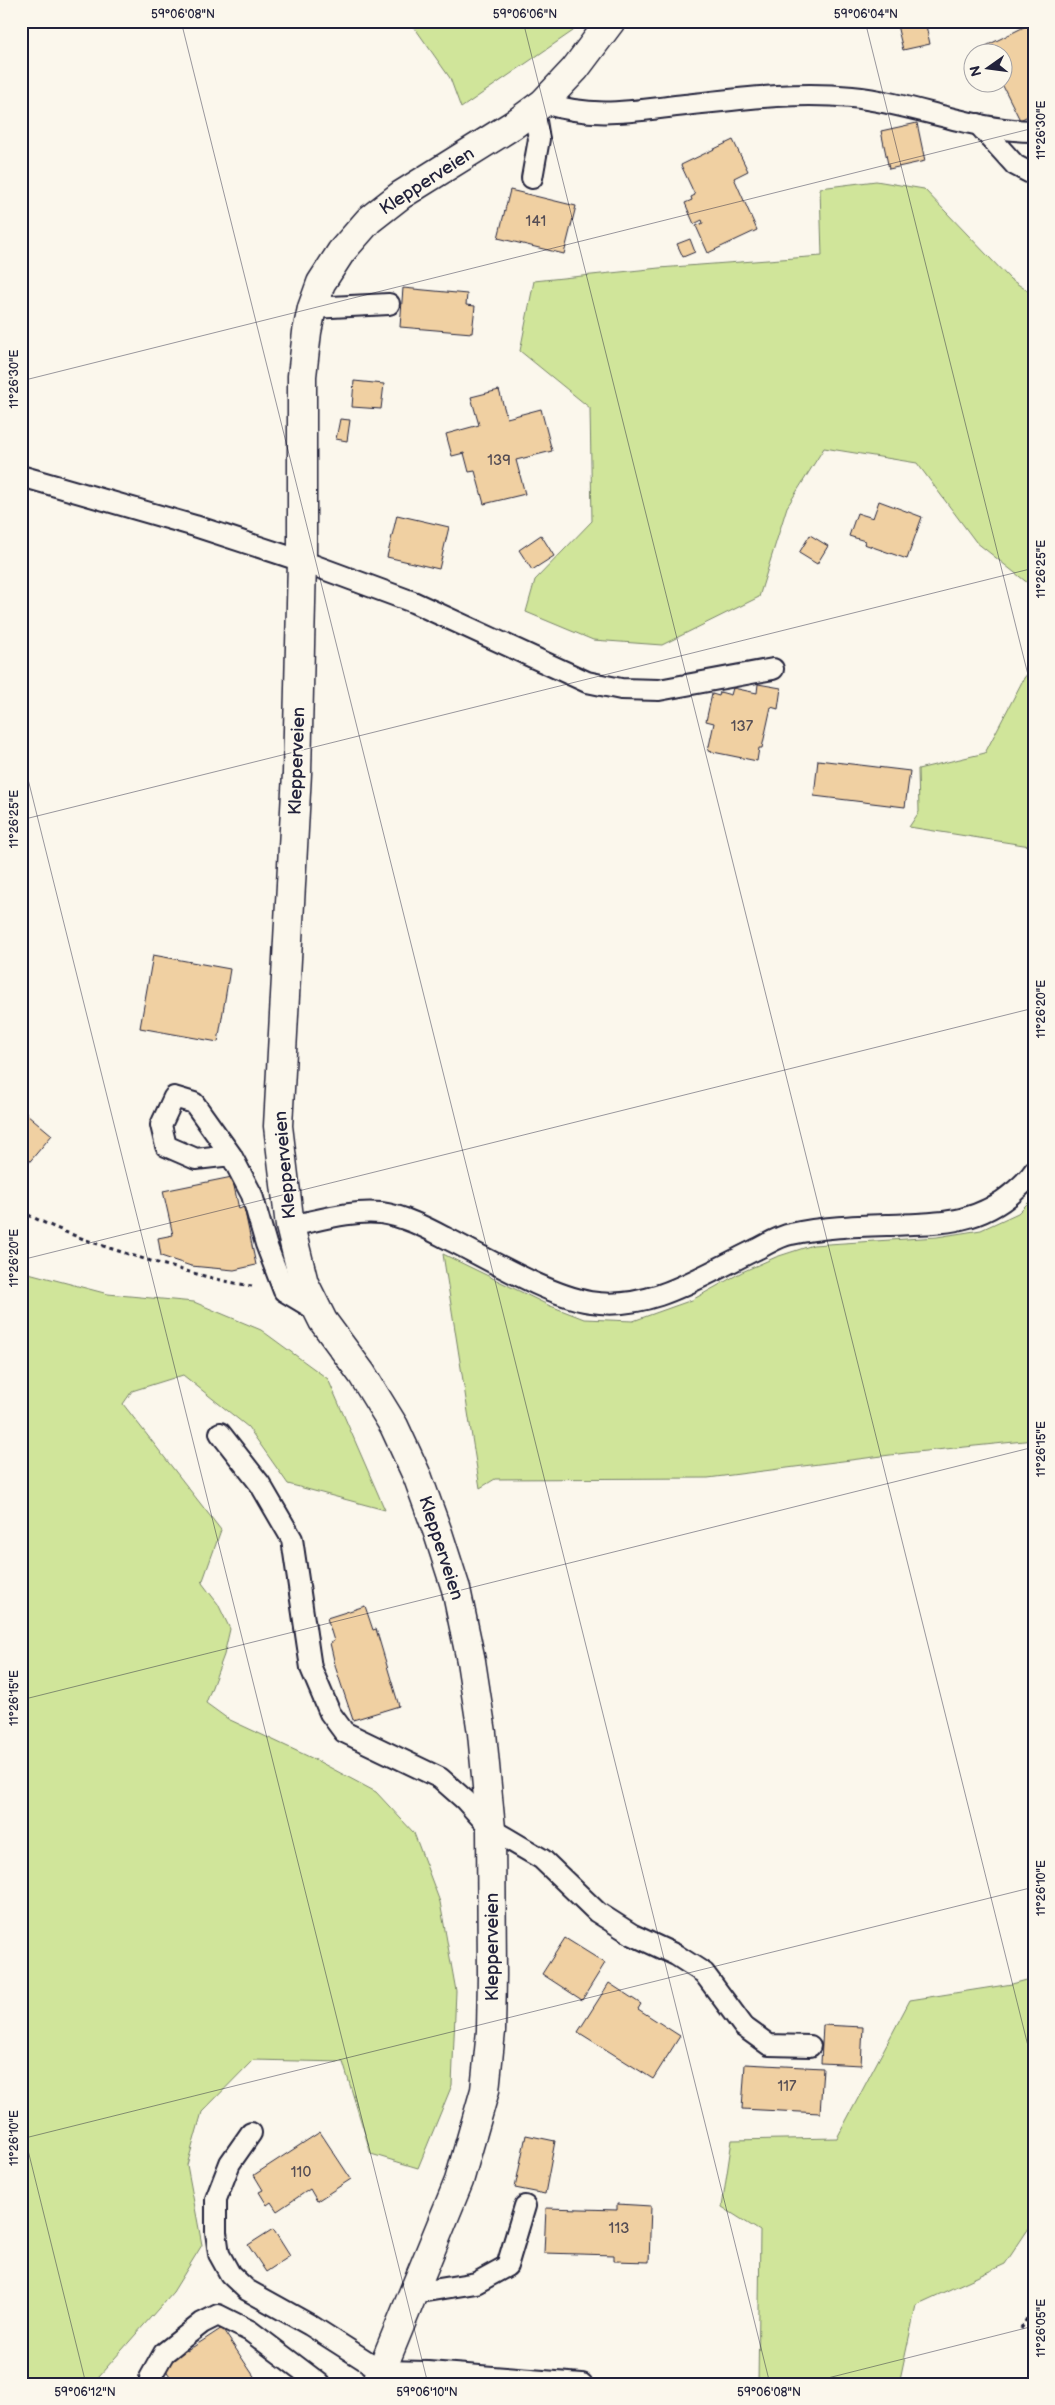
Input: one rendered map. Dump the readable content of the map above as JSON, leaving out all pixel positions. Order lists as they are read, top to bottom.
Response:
{
  "streets": {
    "street": ["Klepperveien"]
  },
  "house_numbers": [
    "141",
    "139",
    "137",
    "117",
    "110",
    "113"
  ],
  "north": "left",
  "coordinates": [
    "59°06'08\"N",
    "59°06'06\"N",
    "59°06'04\"N",
    "11°26'30\"E",
    "11°26'25\"E",
    "11°26'20\"E",
    "11°26'15\"E",
    "11°26'10\"E",
    "11°26'05\"E",
    "59°06'12\"N",
    "59°06'10\"N"
  ]
}
